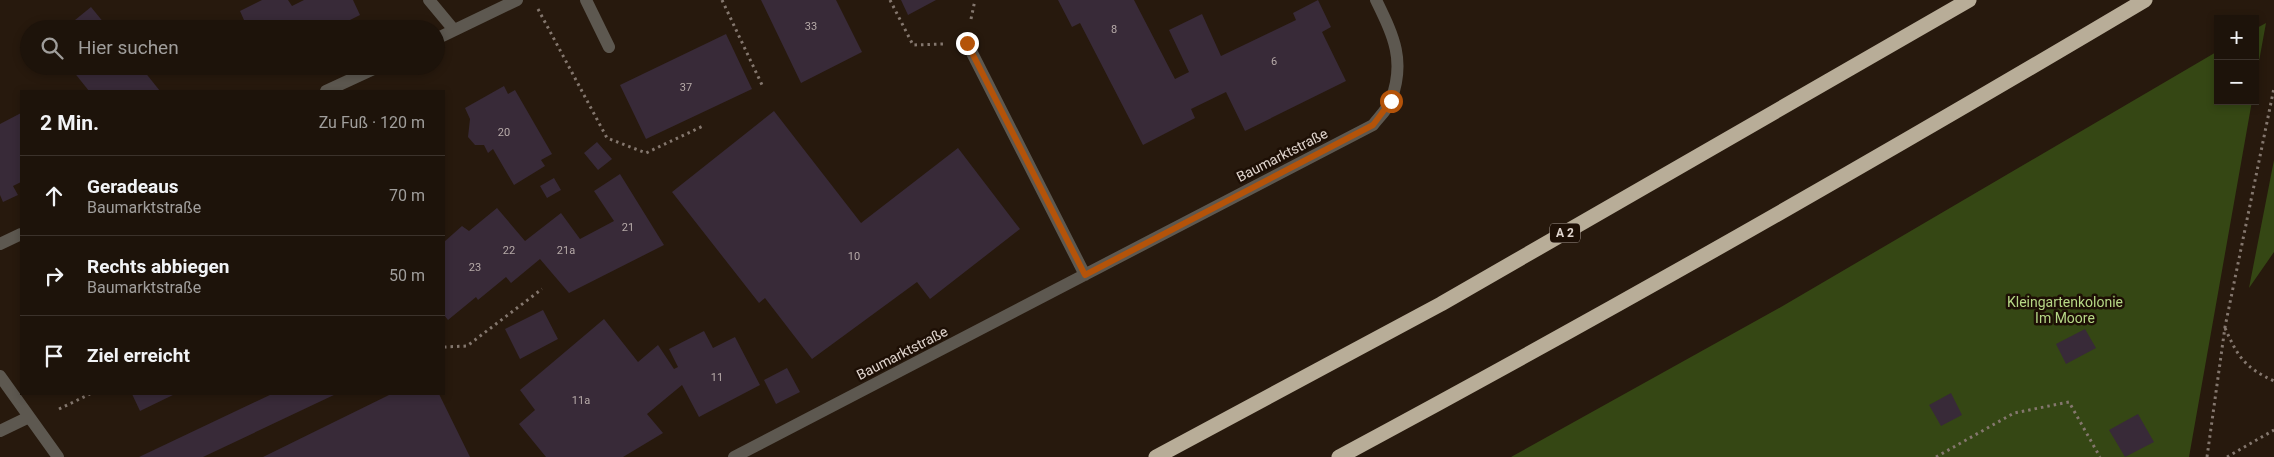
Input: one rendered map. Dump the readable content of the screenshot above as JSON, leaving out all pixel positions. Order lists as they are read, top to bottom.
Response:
{
  "streets": {
    "highway": ["A 2"],
    "street": ["Baumarktstraße"]
  },
  "parks": ["Kleingartenkolonie Im Moore"],
  "house_numbers": [
    "33",
    "8",
    "6",
    "37",
    "20",
    "21",
    "22",
    "21a",
    "10",
    "23",
    "11",
    "11a"
  ],
  "page": {
    "map_buttons": ["+", "−"],
    "search": "Hier suchen",
    "heading": ["2 Min.", "Zu Fuß · 120 m"],
    "list": [
      ["Geradeaus", "Baumarktstraße", "70 m"],
      ["Rechts abbiegen", "Baumarktstraße", "50 m"],
      "Ziel erreicht"
    ]
  }
}
